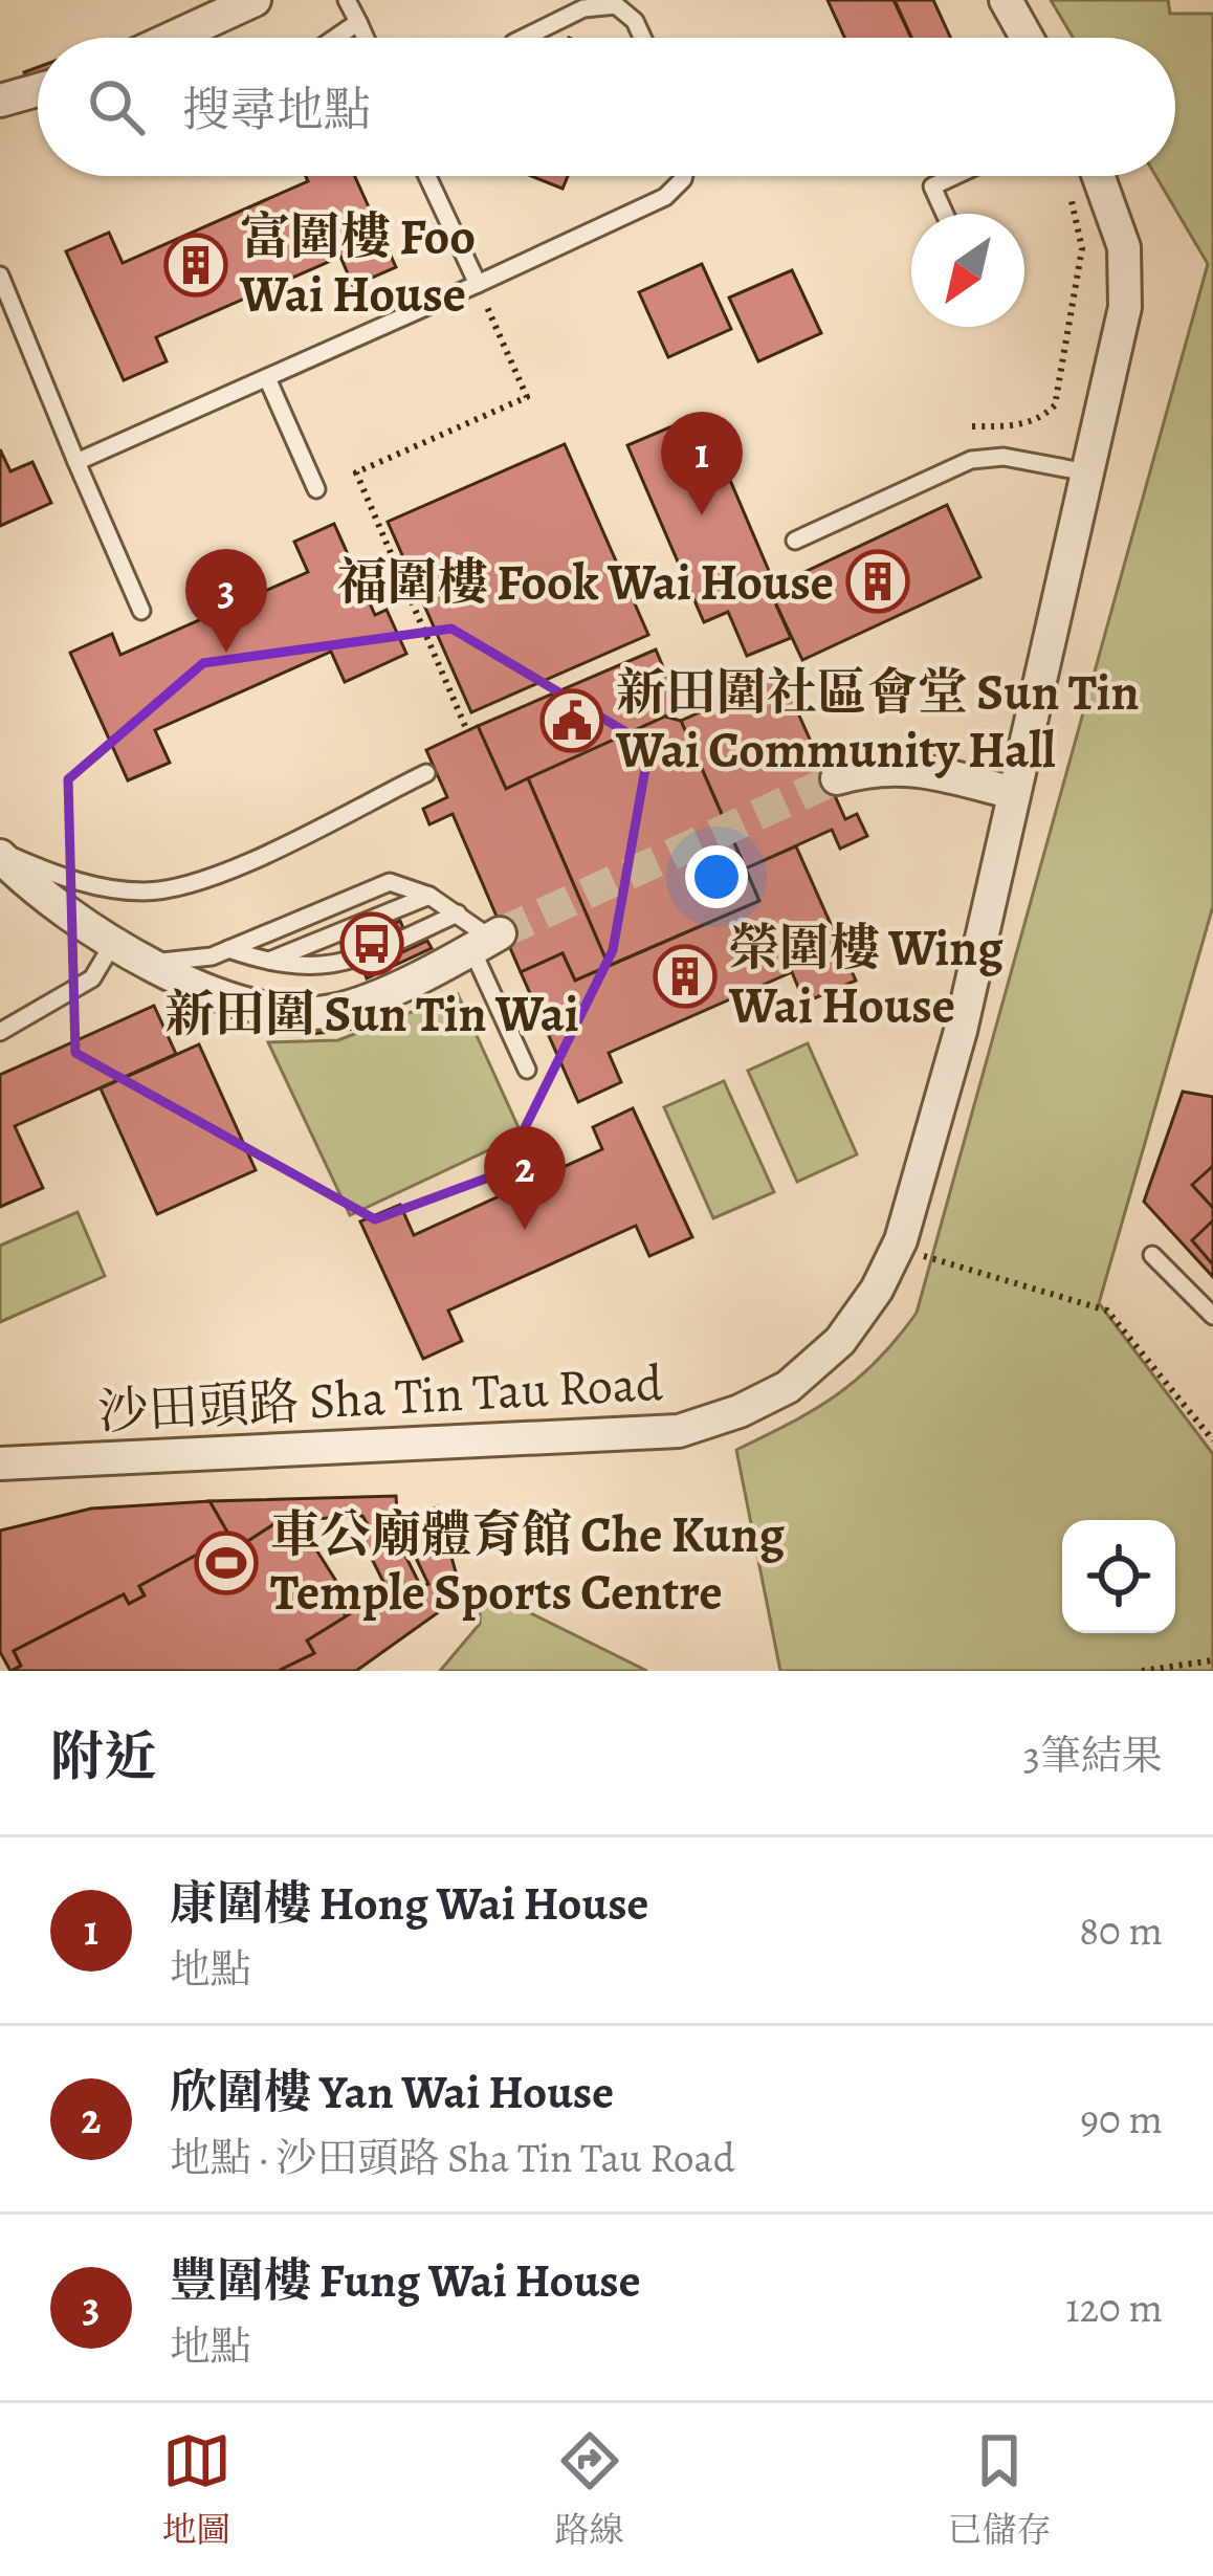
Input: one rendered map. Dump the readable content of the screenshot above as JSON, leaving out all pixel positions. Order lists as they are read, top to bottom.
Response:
{
  "streets": {
    "street": ["沙田頭路 Sha Tin Tau Road"]
  },
  "places": {
    "building": ["富圍樓 Foo Wai House", "福圍樓 Fook Wai House", "榮圍樓 Wing Wai House"],
    "public building": ["新田圍社區會堂 Sun Tin Wai Community Hall"],
    "bus stop": ["新田圍 Sun Tin Wai"],
    "sports": ["車公廟體育館 Che Kung Temple Sports Centre"]
  },
  "north": "bottom left",
  "page": {
    "search": "搜尋地點",
    "pins": ["1", "3", "2"],
    "heading": ["附近", "3筆結果"],
    "list": [
      {
        "mark": "1",
        "name": "康圍樓 Hong Wai House",
        "note": "地點",
        "value": "80 m"
      },
      {
        "mark": "2",
        "name": "欣圍樓 Yan Wai House",
        "note": "地點 · 沙田頭路 Sha Tin Tau Road",
        "value": "90 m"
      },
      {
        "mark": "3",
        "name": "豐圍樓 Fung Wai House",
        "note": "地點",
        "value": "120 m"
      }
    ],
    "nav": ["地圖", "路線", "已儲存"]
  }
}
